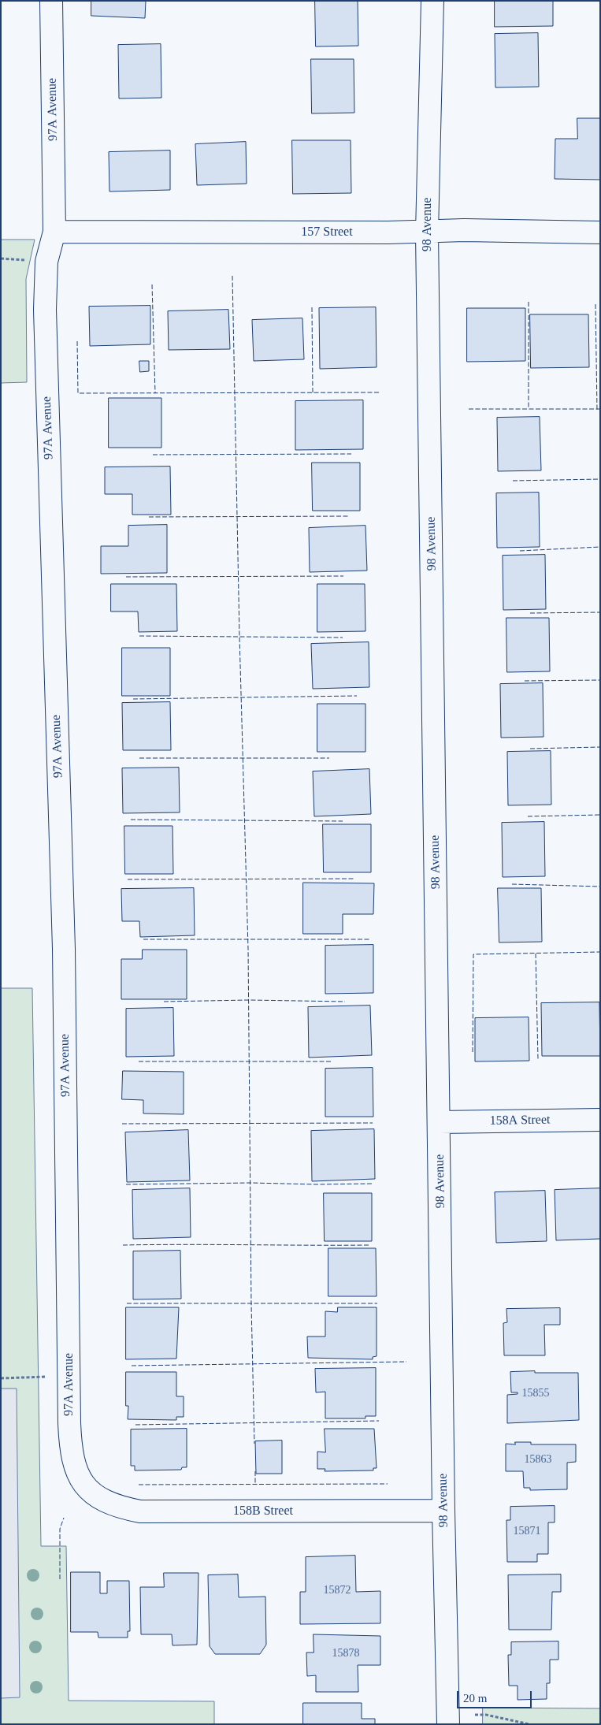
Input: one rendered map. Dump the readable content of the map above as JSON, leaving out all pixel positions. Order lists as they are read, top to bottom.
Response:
{
  "streets": {
    "street": [
      "97A Avenue",
      "98 Avenue",
      "157 Street",
      "158A Street",
      "158B Street"
    ]
  },
  "crossings": [
    ["97A Avenue", "157 Street"],
    ["97A Avenue", "158B Street"],
    ["98 Avenue", "157 Street"],
    ["98 Avenue", "158A Street"],
    ["98 Avenue", "158B Street"]
  ],
  "house_numbers": [
    "15855",
    "15863",
    "15871",
    "15872",
    "15878"
  ],
  "scale_bar": "20 m"
}
